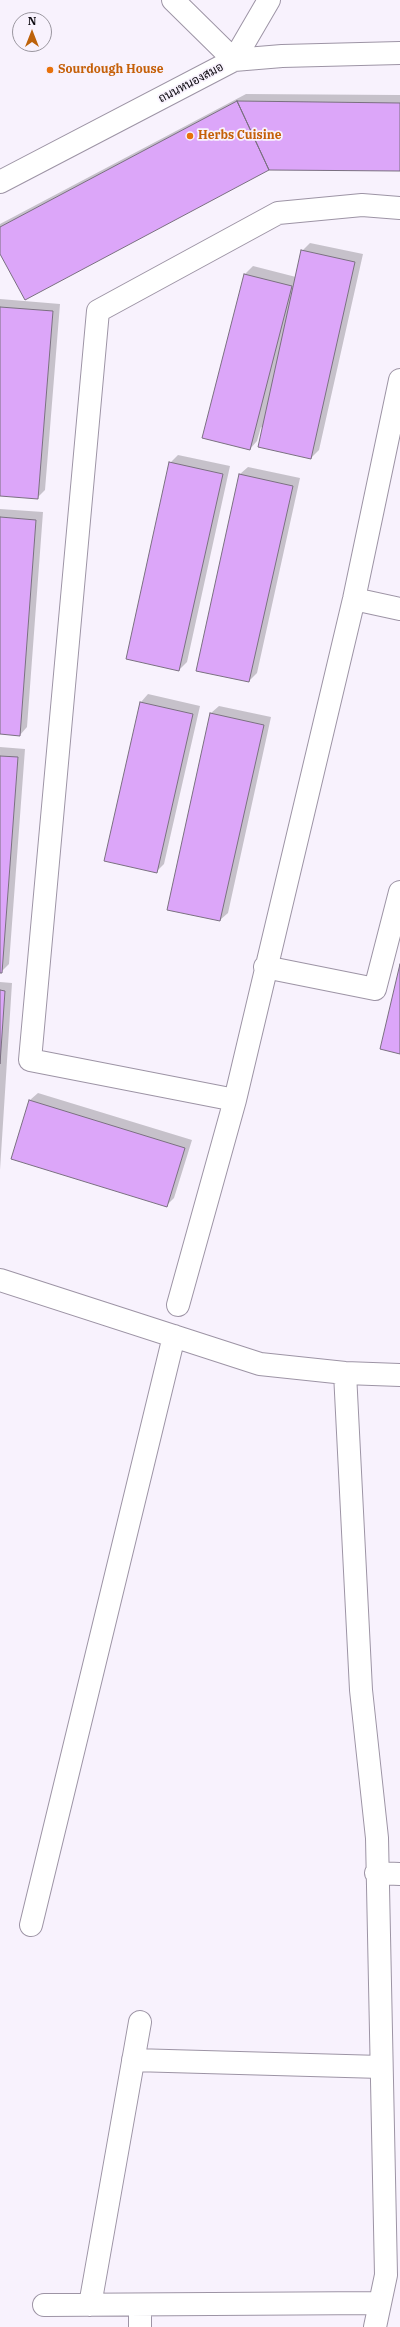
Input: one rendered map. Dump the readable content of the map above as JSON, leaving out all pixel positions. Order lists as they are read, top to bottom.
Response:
{
  "streets": {
    "street": ["ถนนหนองสมอ"]
  },
  "places": ["Sourdough House", "Herbs Cuisine"],
  "north": "top"
}
